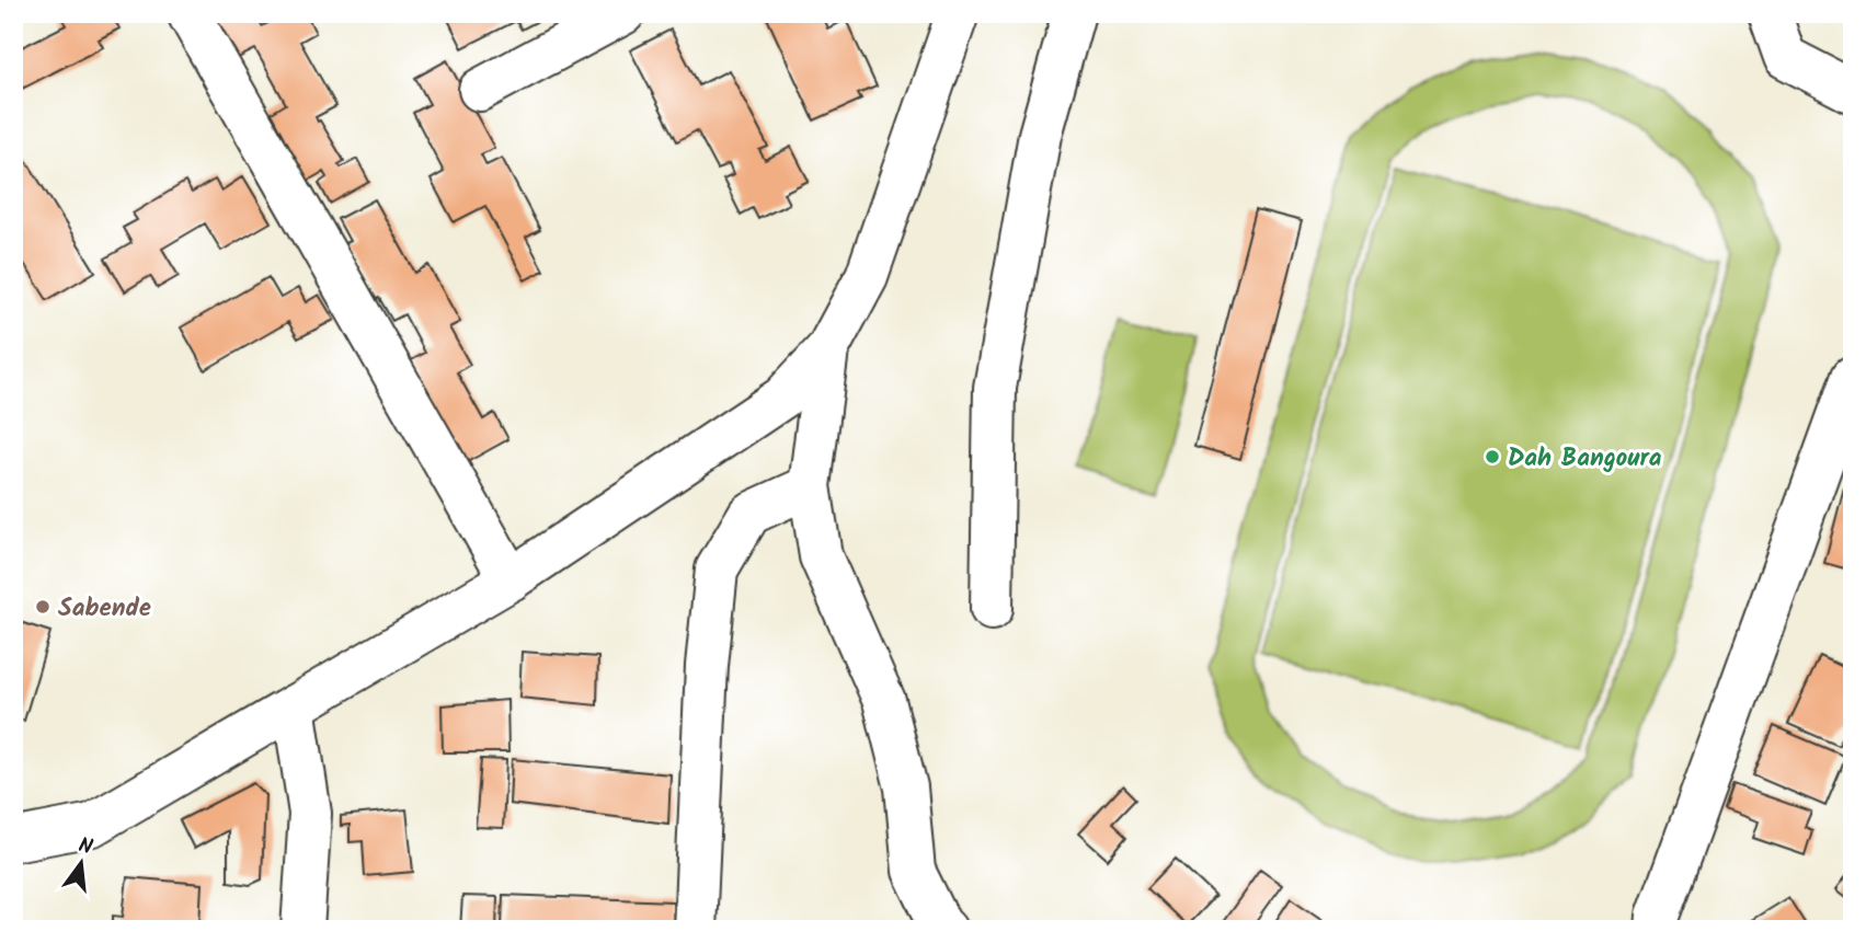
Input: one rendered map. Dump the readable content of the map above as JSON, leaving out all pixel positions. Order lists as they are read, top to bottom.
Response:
{
  "places": ["Dah Bangoura", "Sabende"],
  "north": "top"
}
